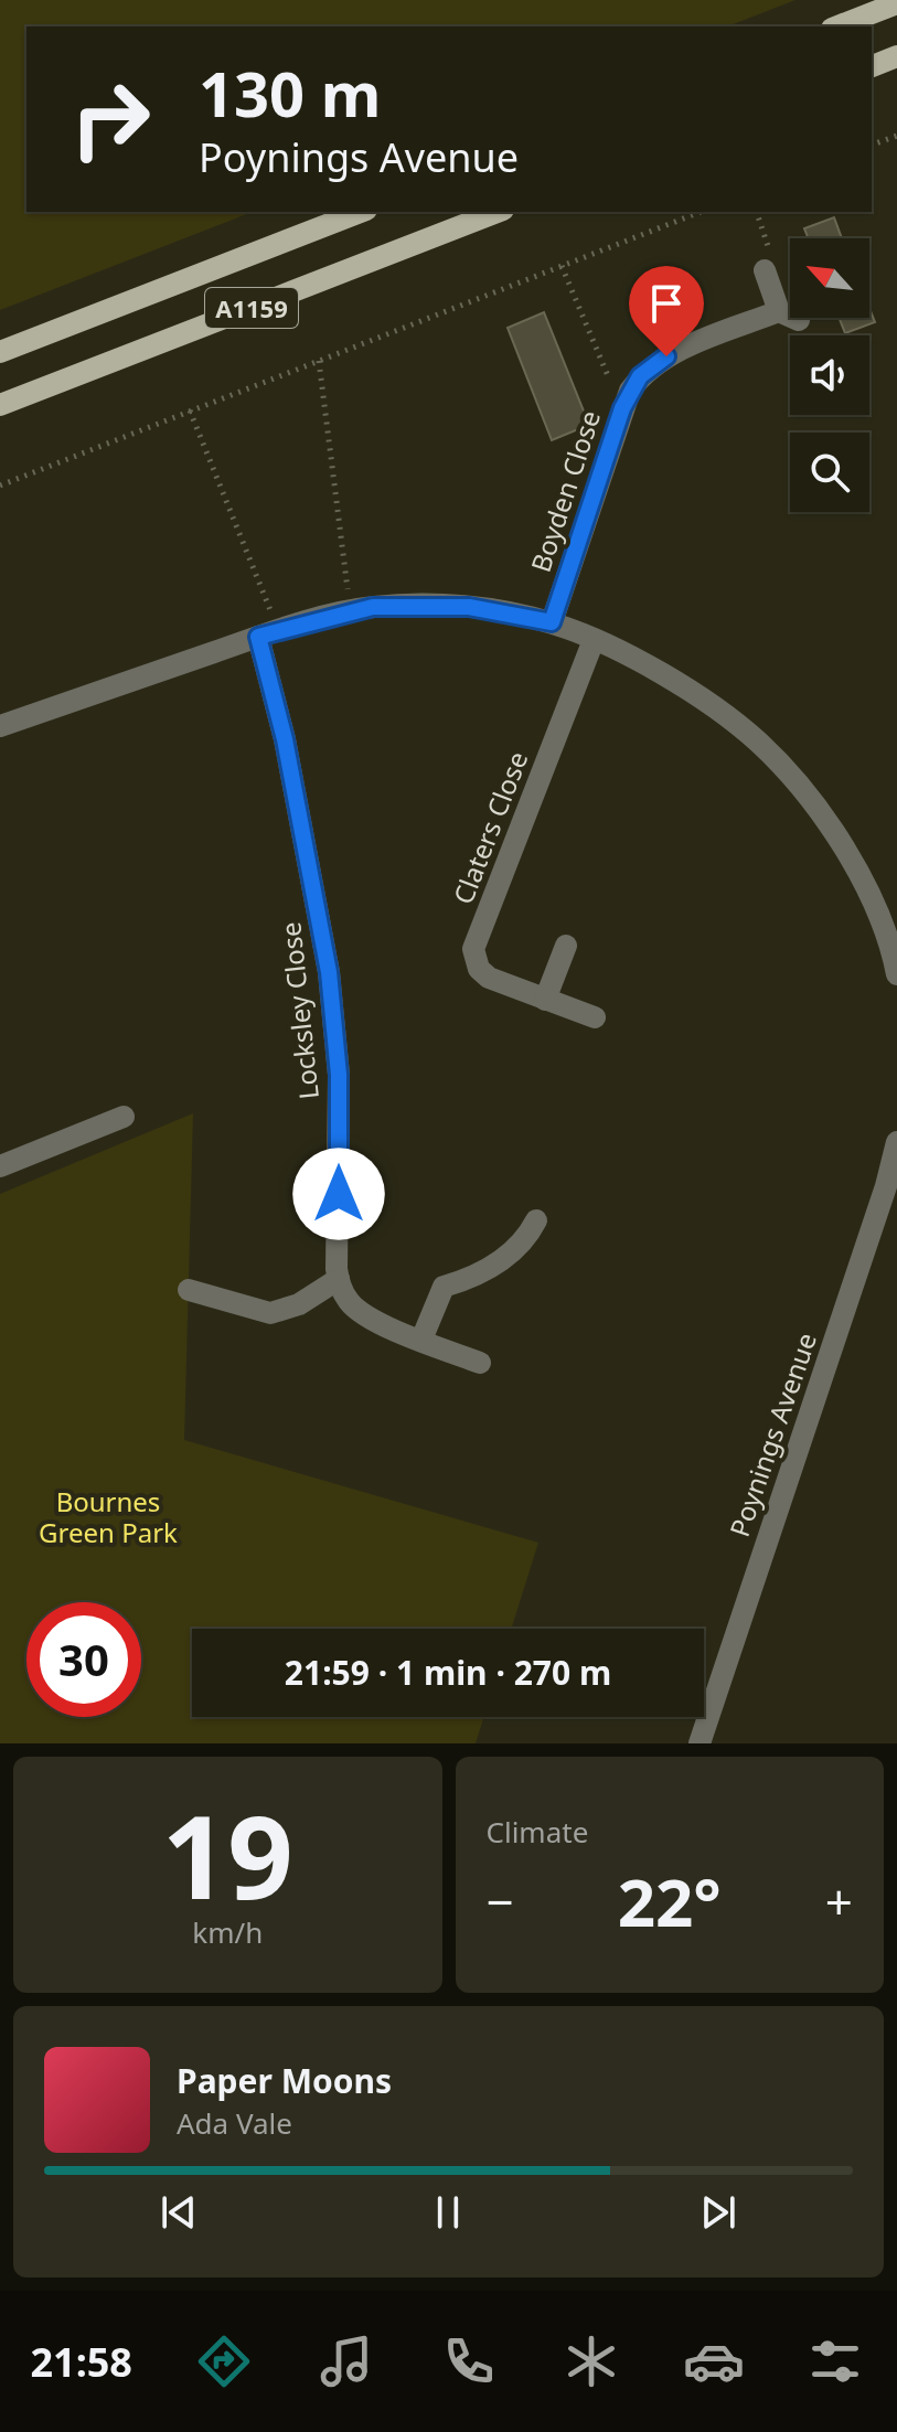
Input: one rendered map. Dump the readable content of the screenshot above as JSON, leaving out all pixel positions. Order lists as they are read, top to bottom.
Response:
{
  "streets": {
    "main road": ["A1159"],
    "street": [
      "Boyden Close",
      "Claters Close",
      "Locksley Close",
      "Poynings Avenue"
    ]
  },
  "parks": ["Bournes Green Park"],
  "north": "top left",
  "page": {
    "turn": ["130 m", "Poynings Avenue"],
    "limit": "30",
    "trip": "21:59 · 1 min · 270 m",
    "tile": [
      ["19", "km/h"],
      "Climate"
    ],
    "heat": ["−", "22°", "+"],
    "song": ["Paper Moons", "Ada Vale"],
    "tabs": "21:58"
  }
}
